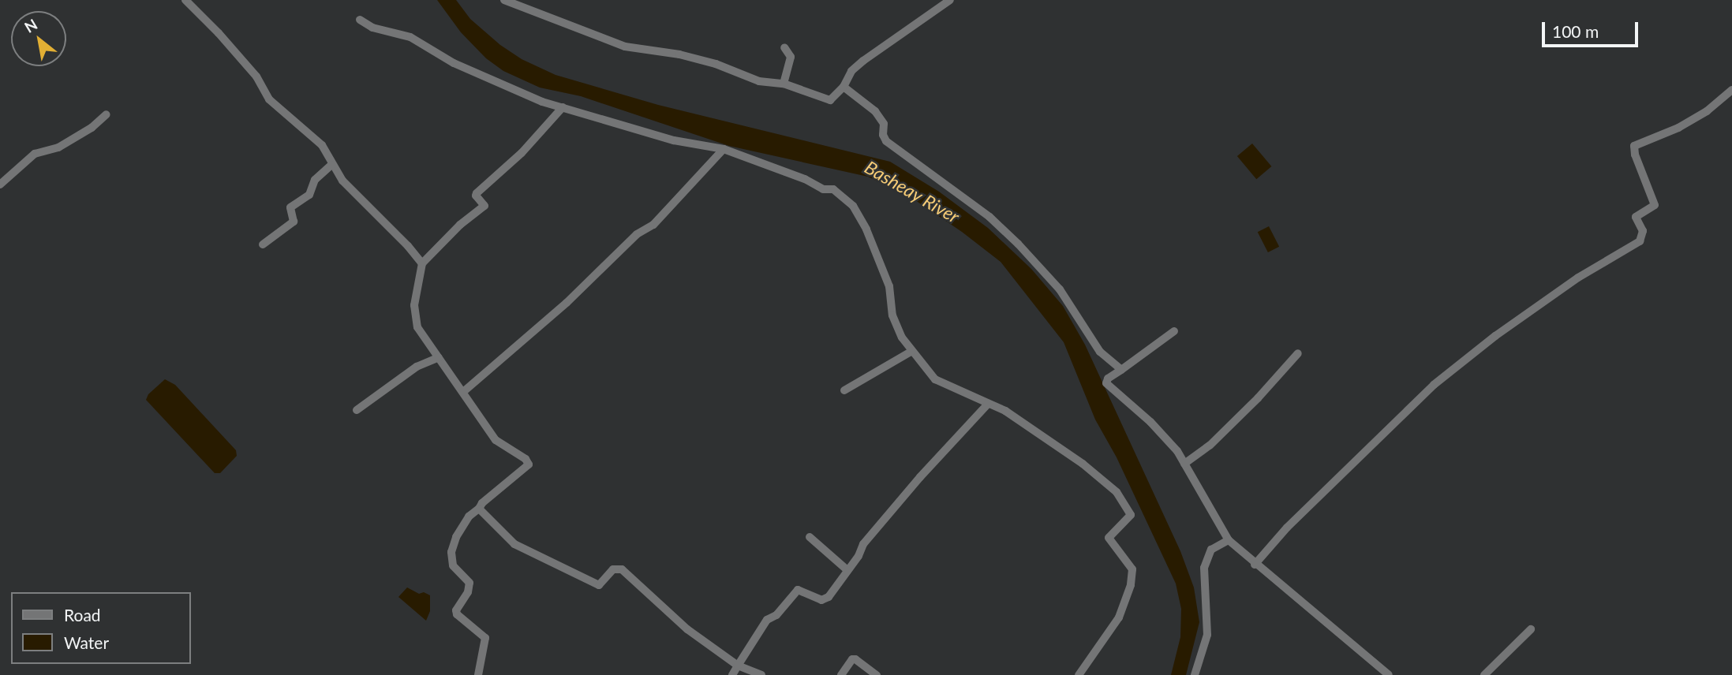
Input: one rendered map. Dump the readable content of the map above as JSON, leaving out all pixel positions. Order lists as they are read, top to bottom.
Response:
{
  "water": ["Basheay River"],
  "legend": ["Road", "Water"],
  "scale_bar": "100 m",
  "north": "top left"
}
